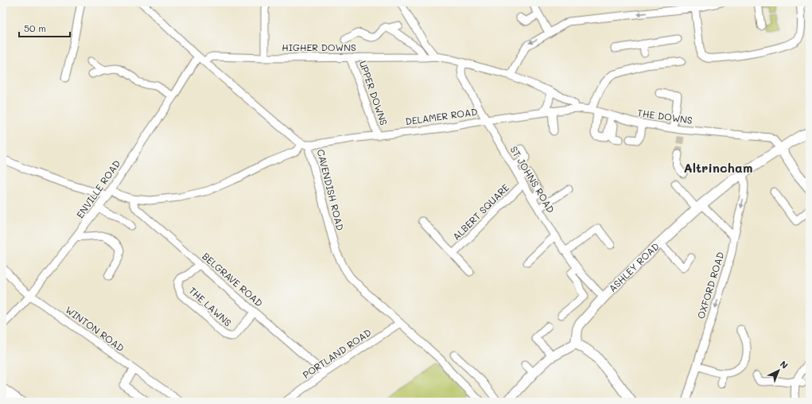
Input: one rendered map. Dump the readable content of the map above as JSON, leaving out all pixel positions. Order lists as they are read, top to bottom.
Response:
{
  "streets": {
    "main road": ["ASHLEY ROAD"],
    "street": [
      "HIGHER DOWNS",
      "UPPER DOWNS",
      "DELAMER ROAD",
      "THE DOWNS",
      "ST JOHNS ROAD",
      "ENVILLE ROAD",
      "CAVENDISH ROAD",
      "ALBERT SQUARE",
      "BELGRAVE ROAD",
      "OXFORD ROAD",
      "THE LAWNS",
      "WINTON ROAD",
      "PORTLAND ROAD"
    ]
  },
  "crossings": [
    ["HIGHER DOWNS", "UPPER DOWNS"],
    ["HIGHER DOWNS", "CAVENDISH ROAD"],
    ["UPPER DOWNS", "DELAMER ROAD"],
    ["DELAMER ROAD", "THE DOWNS"],
    ["DELAMER ROAD", "ST JOHNS ROAD"],
    ["DELAMER ROAD", "CAVENDISH ROAD"],
    ["THE DOWNS", "ASHLEY ROAD"],
    ["ST JOHNS ROAD", "ALBERT SQUARE"],
    ["ST JOHNS ROAD", "ASHLEY ROAD"],
    ["ENVILLE ROAD", "CAVENDISH ROAD"],
    ["ENVILLE ROAD", "WINTON ROAD"],
    ["CAVENDISH ROAD", "PORTLAND ROAD"],
    ["ASHLEY ROAD", "OXFORD ROAD"],
    ["BELGRAVE ROAD", "THE LAWNS"],
    ["BELGRAVE ROAD", "PORTLAND ROAD"]
  ],
  "one_way": ["OXFORD ROAD"],
  "districts": ["Altrincham"],
  "scale_bar": "50 m",
  "north": "top right"
}
